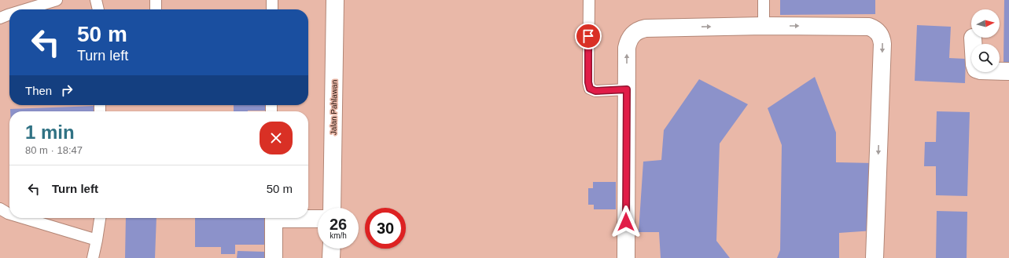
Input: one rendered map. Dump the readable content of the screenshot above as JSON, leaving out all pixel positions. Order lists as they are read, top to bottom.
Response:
{
  "streets": {
    "street": ["Jalan Pahlawan"]
  },
  "north": "right",
  "page": {
    "turn": ["50 m", "Turn left"],
    "then": "Then",
    "heading": ["1 min", "80 m · 18:47"],
    "list": [
      {
        "name": "Turn left",
        "value": "50 m"
      }
    ],
    "speed": "26 km/h",
    "limit": "30"
  }
}
